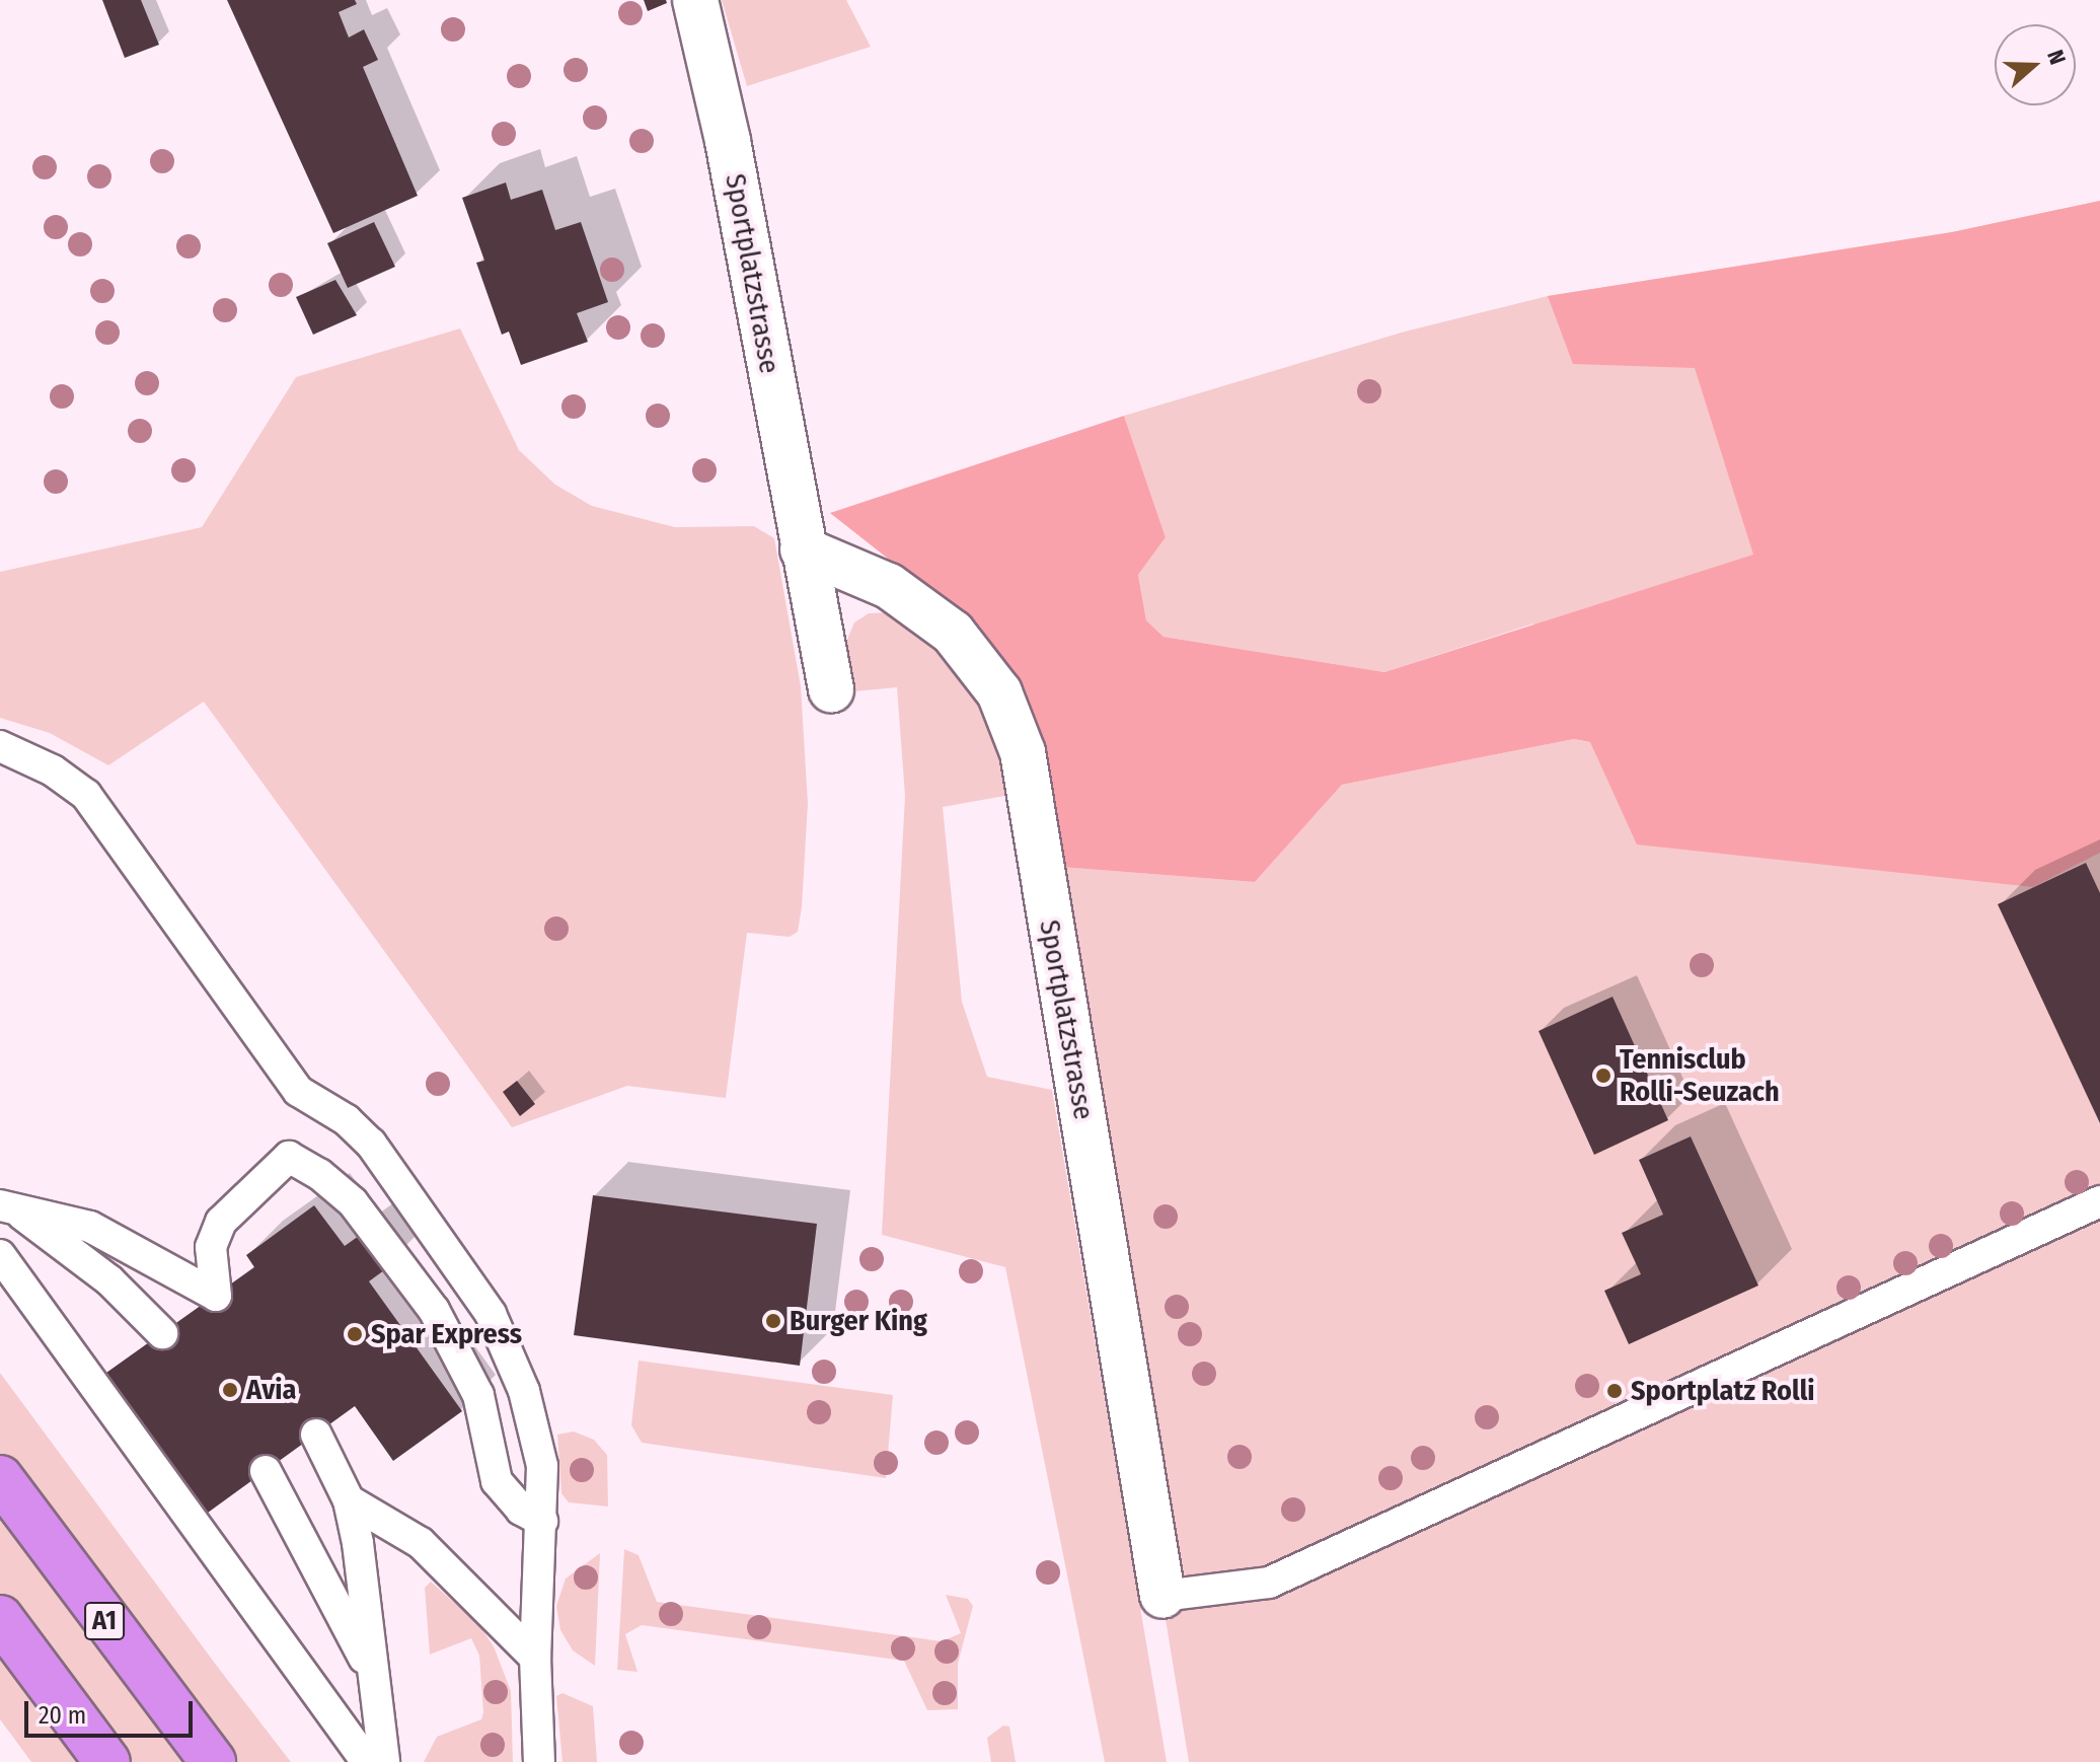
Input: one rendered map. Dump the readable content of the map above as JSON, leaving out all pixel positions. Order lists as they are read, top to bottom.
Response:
{
  "streets": {
    "highway": ["A1"],
    "street": ["Sportplatzstrasse"]
  },
  "places": [
    "Tennisclub Rolli-Seuzach",
    "Burger King",
    "Spar Express",
    "Avia",
    "Sportplatz Rolli"
  ],
  "scale_bar": "20 m",
  "north": "right"
}
